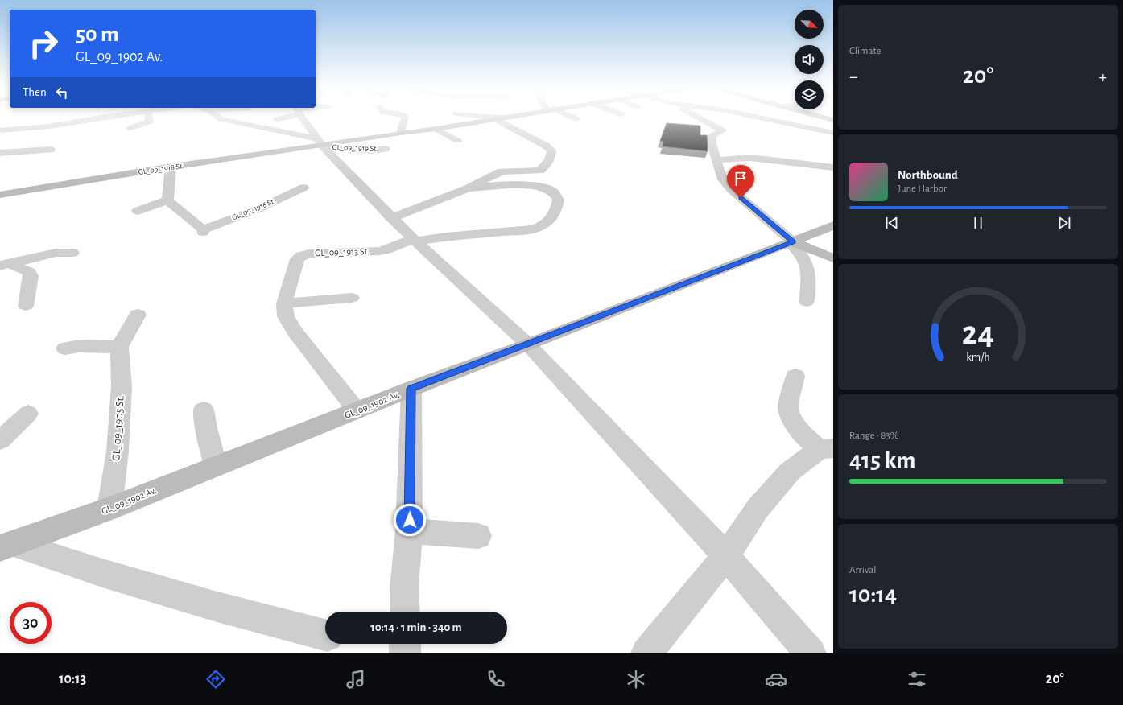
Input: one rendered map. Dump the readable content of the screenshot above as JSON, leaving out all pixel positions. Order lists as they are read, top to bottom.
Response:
{
  "streets": {
    "main road": ["GL_09_1918 St.", "GL_09_1902 Av."],
    "street": [
      "GL_09_1919 St.",
      "GL_09_1916 St.",
      "GL_09_1913 St.",
      "GL_09_1905 St."
    ]
  },
  "crossings": [
    ["GL_09_1919 St.", "GL_09_1918 St."],
    ["GL_09_1913 St.", "GL_09_1902 Av."],
    ["GL_09_1902 Av.", "GL_09_1905 St."]
  ],
  "north": "bottom right",
  "page": {
    "tile": [
      "Climate",
      ["Range · 83%", "415 km"],
      ["Arrival", "10:14"]
    ],
    "turn": ["50 m", "GL_09_1902 Av."],
    "heat": ["−", "20°", "+"],
    "then": "Then",
    "song": ["Northbound", "June Harbor"],
    "limit": "30",
    "trip": "10:14 · 1 min · 340 m",
    "tabs": ["10:13", "20°"],
    "gauge": ["24", "km/h"]
  }
}
